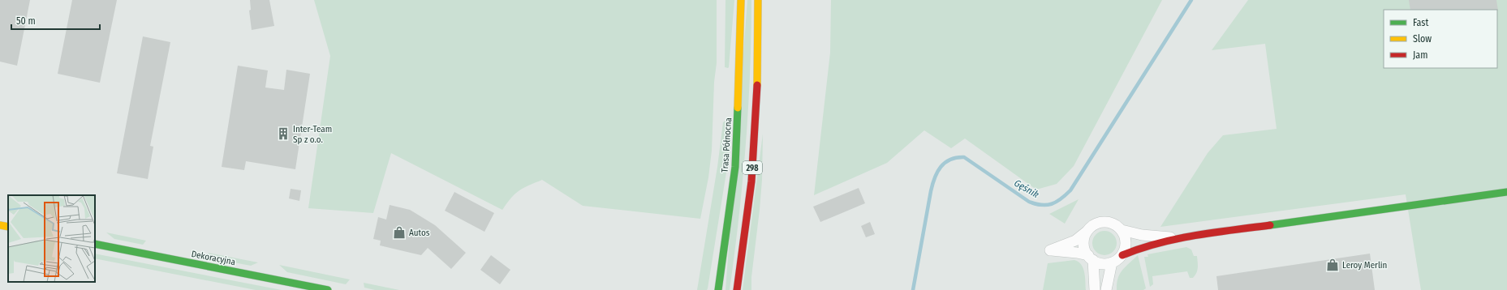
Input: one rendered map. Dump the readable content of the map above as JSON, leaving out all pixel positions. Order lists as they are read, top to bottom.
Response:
{
  "streets": {
    "street": ["Trasa Północna", "298", "Dekoracyjna"]
  },
  "water": ["Gęśnik"],
  "places": {
    "building": ["Inter-Team Sp z o.o."],
    "shop": ["Autos", "Leroy Merlin"]
  },
  "legend": ["Fast", "Slow", "Jam"],
  "scale_bar": "50 m"
}
